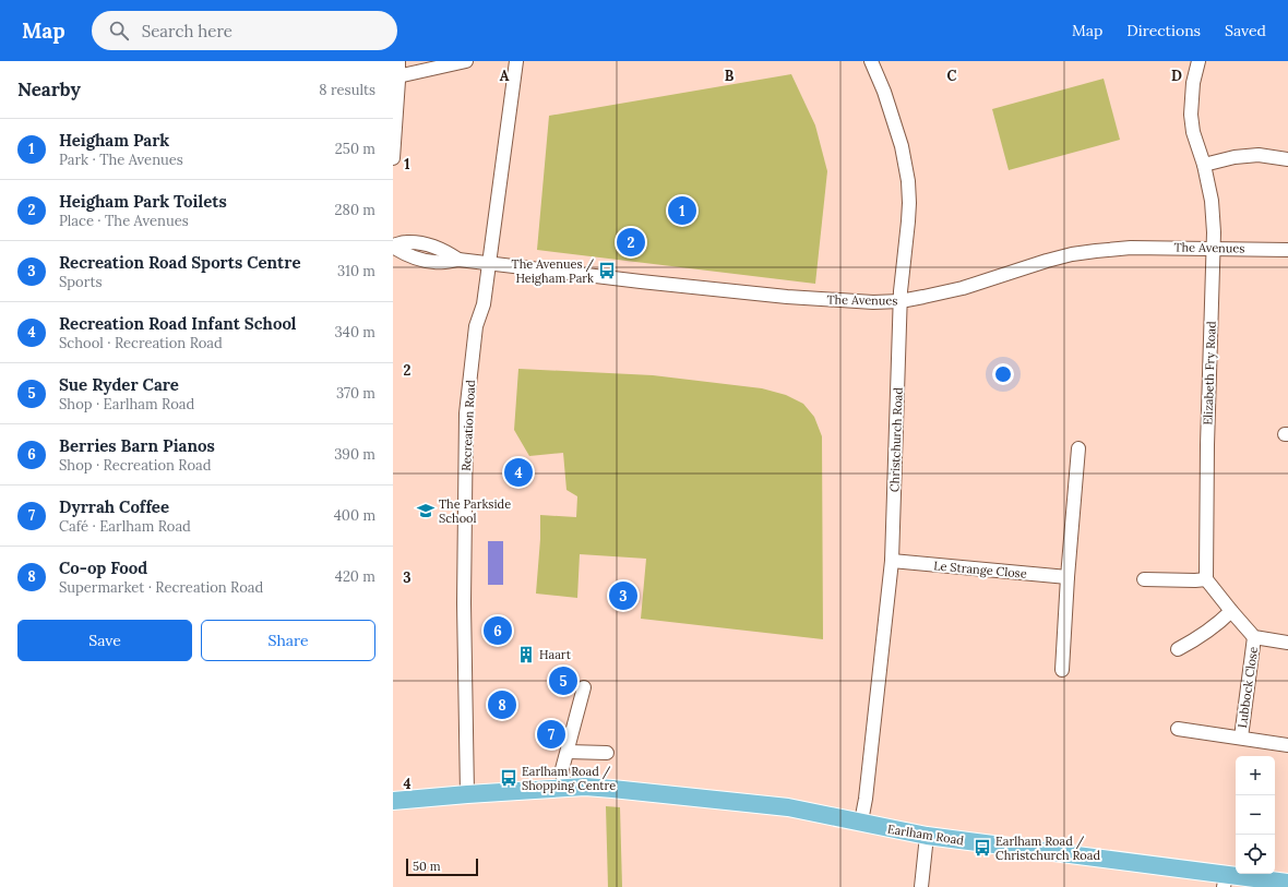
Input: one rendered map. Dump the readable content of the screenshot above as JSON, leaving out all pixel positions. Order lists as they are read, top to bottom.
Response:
{
  "streets": {
    "main road": ["Earlham Road"],
    "street": [
      "The Avenues",
      "Elizabeth Fry Road",
      "Recreation Road",
      "Christchurch Road",
      "Le Strange Close",
      "Lubbock Close"
    ]
  },
  "crossings": [
    ["The Avenues", "Elizabeth Fry Road"],
    ["The Avenues", "Recreation Road"],
    ["The Avenues", "Christchurch Road"],
    ["Recreation Road", "Earlham Road"],
    ["Christchurch Road", "Le Strange Close"],
    ["Christchurch Road", "Earlham Road"]
  ],
  "places": {
    "bus stop": ["The Avenues / Heigham Park", "Earlham Road / Shopping Centre", "Earlham Road / Christchurch Road"],
    "school or university": ["The Parkside School"],
    "building": ["Haart"]
  },
  "scale_bar": "50 m",
  "page": {
    "header": "Map",
    "search": "Search here",
    "nav": ["Map", "Directions", "Saved"],
    "heading": ["Nearby", "8 results"],
    "list": [
      {
        "mark": "1",
        "name": "Heigham Park",
        "note": "Park · The Avenues",
        "value": "250 m"
      },
      {
        "mark": "2",
        "name": "Heigham Park Toilets",
        "note": "Place · The Avenues",
        "value": "280 m"
      },
      {
        "mark": "3",
        "name": "Recreation Road Sports Centre",
        "note": "Sports",
        "value": "310 m"
      },
      {
        "mark": "4",
        "name": "Recreation Road Infant School",
        "note": "School · Recreation Road",
        "value": "340 m"
      },
      {
        "mark": "5",
        "name": "Sue Ryder Care",
        "note": "Shop · Earlham Road",
        "value": "370 m"
      },
      {
        "mark": "6",
        "name": "Berries Barn Pianos",
        "note": "Shop · Recreation Road",
        "value": "390 m"
      },
      {
        "mark": "7",
        "name": "Dyrrah Coffee",
        "note": "Café · Earlham Road",
        "value": "400 m"
      },
      {
        "mark": "8",
        "name": "Co-op Food",
        "note": "Supermarket · Recreation Road",
        "value": "420 m"
      }
    ],
    "pins": [
      "1",
      "2",
      "4",
      "3",
      "6",
      "5",
      "8",
      "7"
    ],
    "buttons": ["Save", "Share"],
    "map_buttons": ["+", "−"],
    "scale": "50 m"
  },
  "grid": {
    "columns": [
      "A",
      "B",
      "C",
      "D"
    ],
    "rows": [
      "1",
      "2",
      "3",
      "4"
    ]
  }
}
